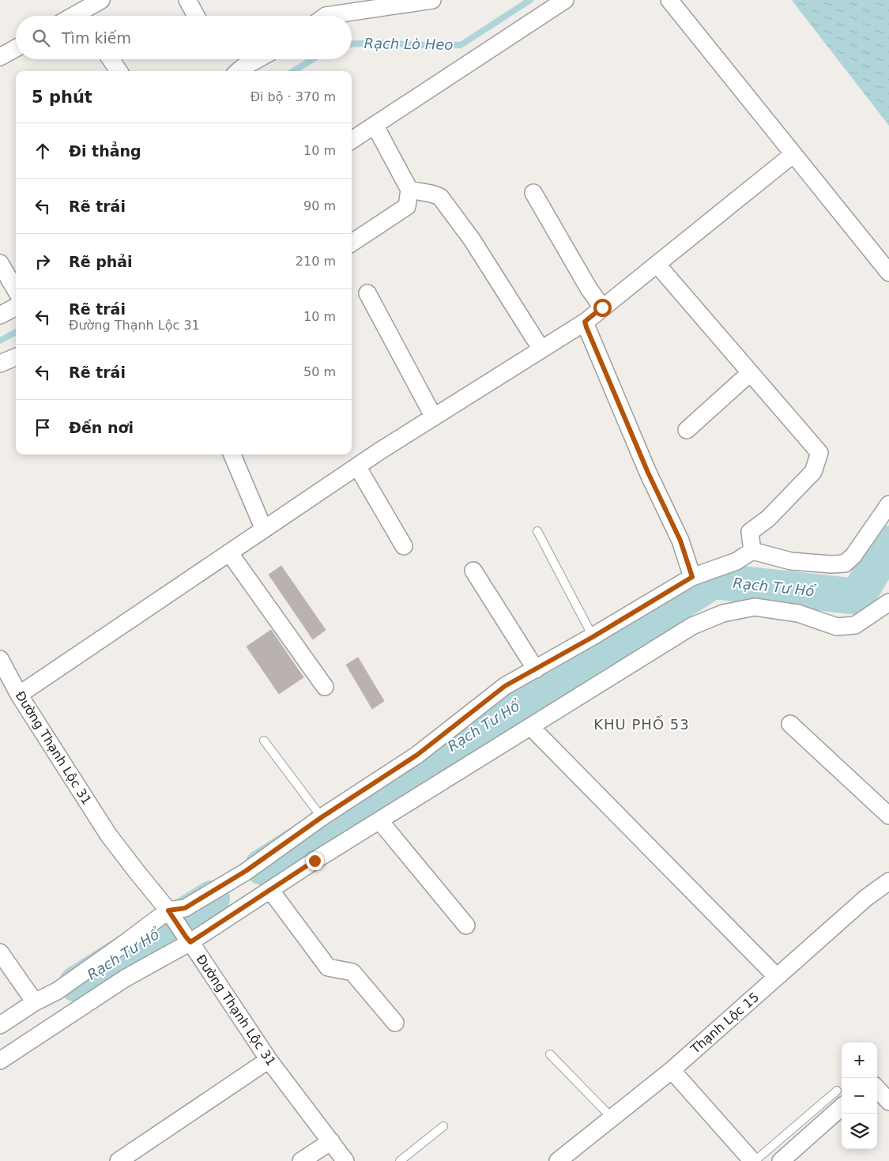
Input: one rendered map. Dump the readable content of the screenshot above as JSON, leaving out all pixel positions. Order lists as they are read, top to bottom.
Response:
{
  "streets": {
    "street": ["Đường Thạnh Lộc 31", "Thạnh Lộc 15"]
  },
  "districts": ["KHU PHỐ 53"],
  "water": ["Rạch Lò Heo", "Rạch Tư Hổ"],
  "page": {
    "search": "Tìm kiếm",
    "heading": ["5 phút", "Đi bộ · 370 m"],
    "list": [
      ["Đi thẳng", "10 m"],
      ["Rẽ trái", "90 m"],
      ["Rẽ phải", "210 m"],
      ["Rẽ trái", "Đường Thạnh Lộc 31", "10 m"],
      ["Rẽ trái", "50 m"],
      "Đến nơi"
    ],
    "map_buttons": ["+", "−"]
  }
}
